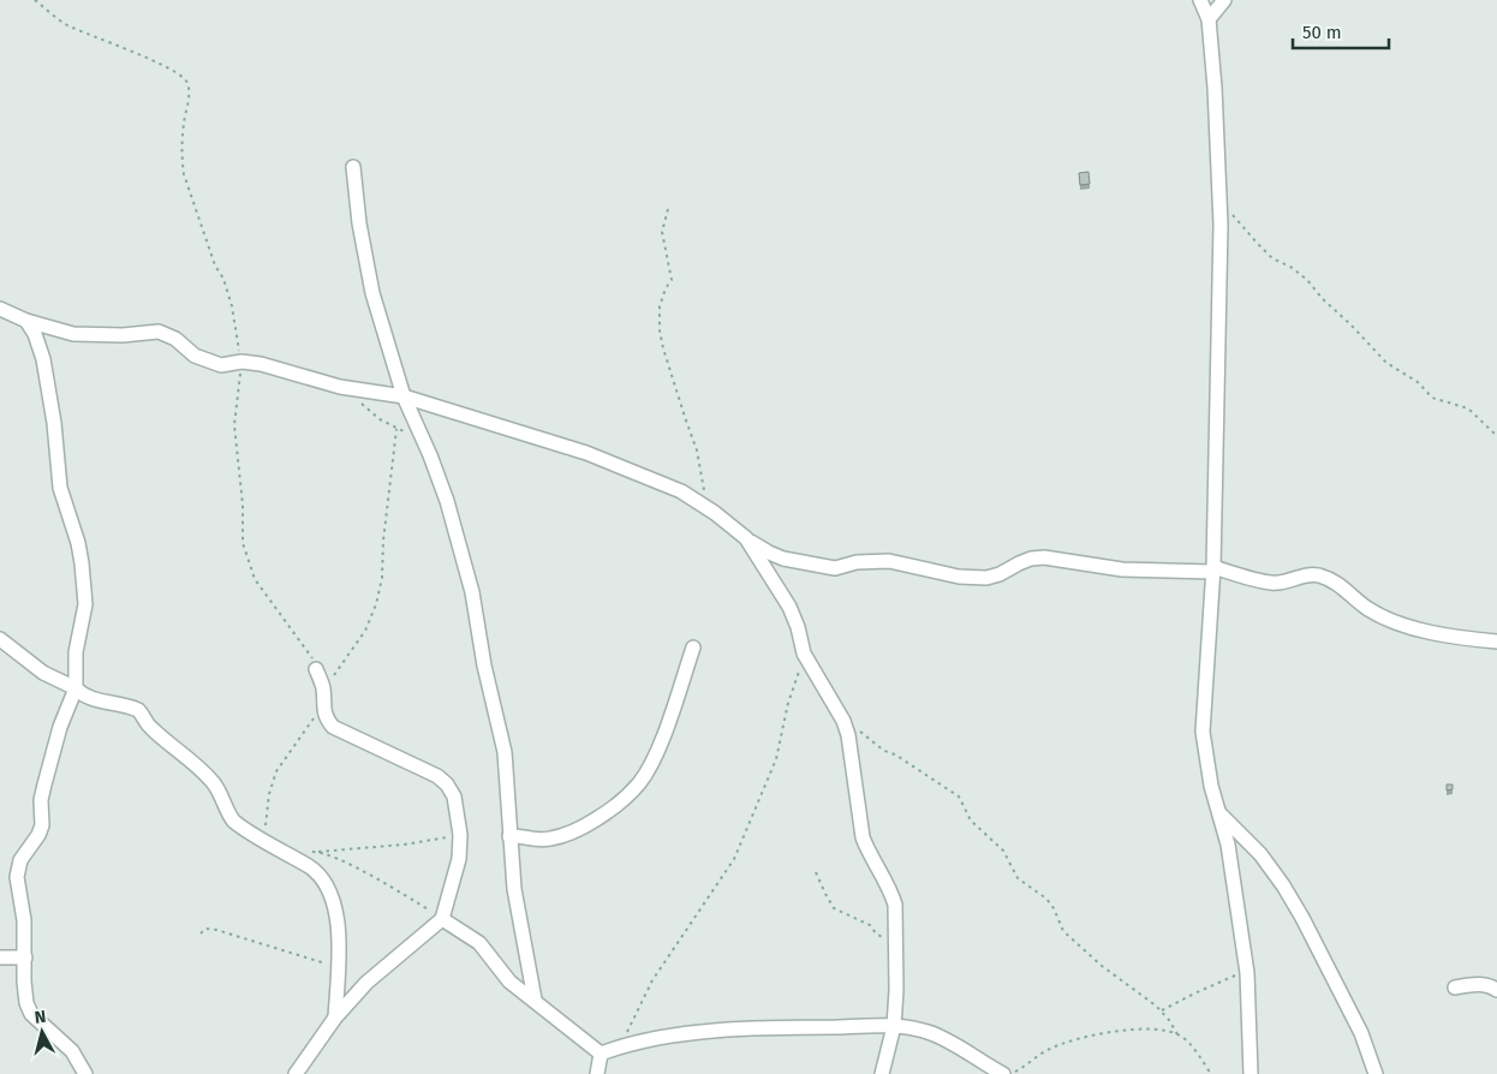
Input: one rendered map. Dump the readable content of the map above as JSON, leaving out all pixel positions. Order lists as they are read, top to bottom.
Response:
{
  "scale_bar": "50 m",
  "north": "top"
}
